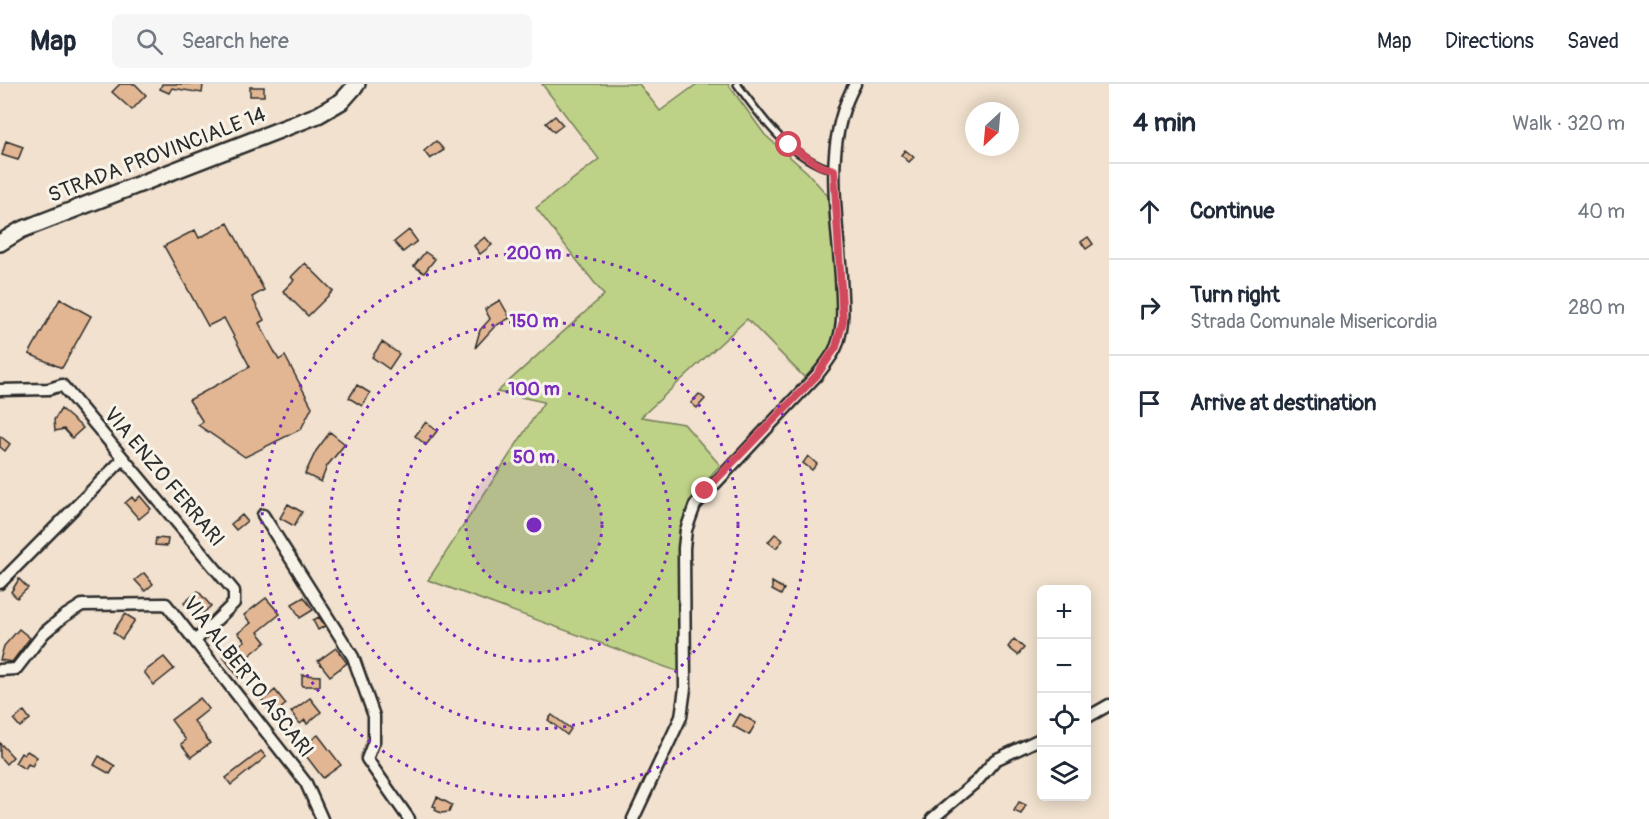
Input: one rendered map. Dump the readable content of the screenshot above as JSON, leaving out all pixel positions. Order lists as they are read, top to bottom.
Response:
{
  "streets": {
    "main road": ["STRADA PROVINCIALE 14"],
    "street": ["VIA ENZO FERRARI", "VIA ALBERTO ASCARI"]
  },
  "crossings": [
    ["VIA ENZO FERRARI", "VIA ALBERTO ASCARI"]
  ],
  "north": "bottom left",
  "page": {
    "header": "Map",
    "search": "Search here",
    "nav": ["Map", "Directions", "Saved"],
    "heading": ["4 min", "Walk · 320 m"],
    "list": [
      ["Continue", "40 m"],
      ["Turn right", "Strada Comunale Misericordia", "280 m"],
      "Arrive at destination"
    ],
    "map_buttons": ["+", "−"]
  },
  "rings": [
    "200 m",
    "150 m",
    "100 m",
    "50 m"
  ]
}
